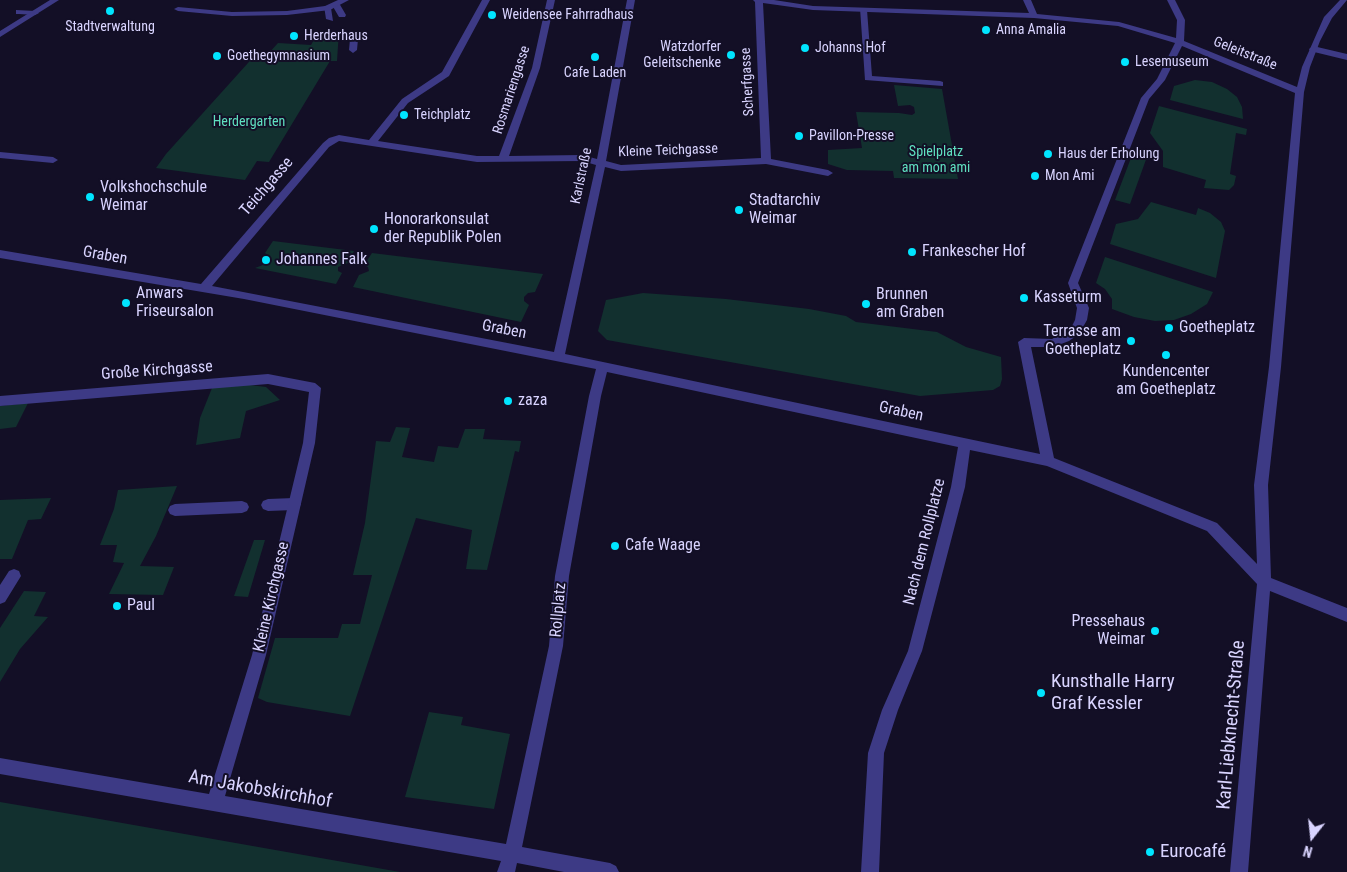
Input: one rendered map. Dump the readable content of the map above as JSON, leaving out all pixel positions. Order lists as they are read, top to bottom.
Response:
{
  "streets": {
    "street": [
      "Geleitstraße",
      "Scherfgasse",
      "Rosmariengasse",
      "Kleine Teichgasse",
      "Karlstraße",
      "Teichgasse",
      "Graben",
      "Große Kirchgasse",
      "Nach dem Rollplatze",
      "Kleine Kirchgasse",
      "Rollplatz",
      "Karl-Liebknecht-Straße",
      "Am Jakobskirchhof"
    ]
  },
  "crossings": [
    ["Geleitstraße", "Scherfgasse"],
    ["Scherfgasse", "Kleine Teichgasse"],
    ["Rosmariengasse", "Kleine Teichgasse"],
    ["Kleine Teichgasse", "Karlstraße"],
    ["Kleine Teichgasse", "Teichgasse"],
    ["Karlstraße", "Graben"],
    ["Teichgasse", "Graben"],
    ["Graben", "Nach dem Rollplatze"],
    ["Graben", "Rollplatz"],
    ["Große Kirchgasse", "Kleine Kirchgasse"],
    ["Kleine Kirchgasse", "Am Jakobskirchhof"],
    ["Rollplatz", "Am Jakobskirchhof"]
  ],
  "parks": ["Herdergarten", "Spielplatz am mon ami"],
  "places": [
    "Stadtverwaltung",
    "Weidensee Fahrradhaus",
    "Anna Amalia",
    "Herderhaus",
    "Johanns Hof",
    "Watzdorfer Geleitschenke",
    "Goethegymnasium",
    "Cafe Laden",
    "Lesemuseum",
    "Teichplatz",
    "Pavillon-Presse",
    "Haus der Erholung",
    "Mon Ami",
    "Volkshochschule Weimar",
    "Stadtarchiv Weimar",
    "Honorarkonsulat der Republik Polen",
    "Frankescher Hof",
    "Johannes Falk",
    "Kasseturm",
    "Anwars Friseursalon",
    "Brunnen am Graben",
    "Goetheplatz",
    "Terrasse am Goetheplatz",
    "Kundencenter am Goetheplatz",
    "zaza",
    "Cafe Waage",
    "Paul",
    "Pressehaus Weimar",
    "Kunsthalle Harry Graf Kessler",
    "Eurocafé"
  ],
  "north": "bottom"
}
